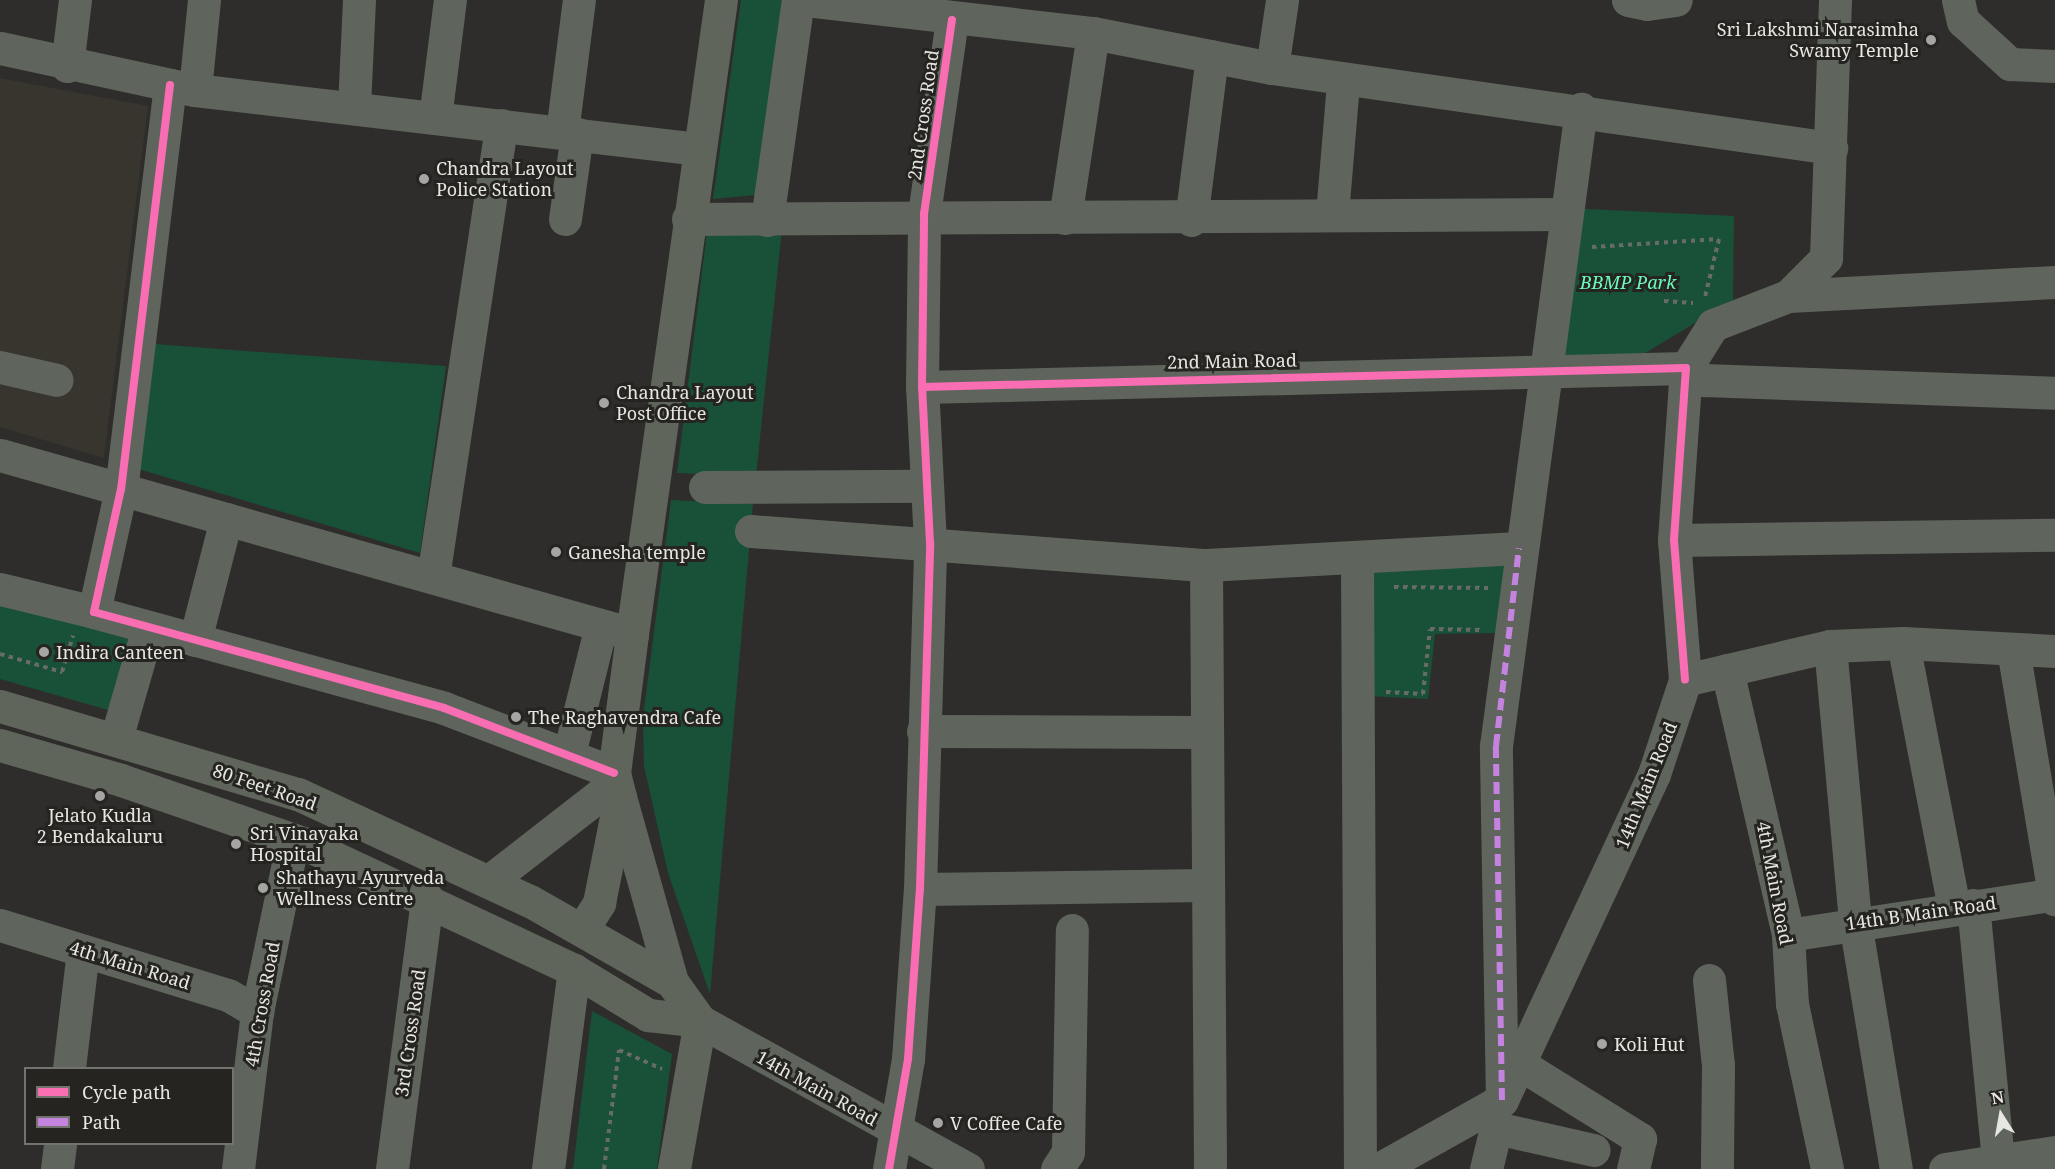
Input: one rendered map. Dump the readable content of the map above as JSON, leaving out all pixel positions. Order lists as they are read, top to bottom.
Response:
{
  "streets": {
    "main road": ["80 Feet Road"],
    "street": [
      "2nd Cross Road",
      "2nd Main Road",
      "14th Main Road",
      "4th Main Road",
      "14th B Main Road",
      "4th Cross Road",
      "3rd Cross Road"
    ]
  },
  "crossings": [
    ["2nd Cross Road", "2nd Main Road"],
    ["2nd Cross Road", "14th Main Road"],
    ["4th Main Road", "14th B Main Road"],
    ["4th Main Road", "4th Cross Road"]
  ],
  "parks": ["BBMP Park"],
  "places": [
    "Sri Lakshmi Narasimha Swamy Temple",
    "Chandra Layout Police Station",
    "Chandra Layout Post Office",
    "Ganesha temple",
    "Indira Canteen",
    "The Raghavendra Cafe",
    "Jelato Kudla 2 Bendakaluru",
    "Sri Vinayaka Hospital",
    "Shathayu Ayurveda Wellness Centre",
    "Koli Hut",
    "V Coffee Cafe"
  ],
  "legend": ["Cycle path", "Path"],
  "north": "top"
}
